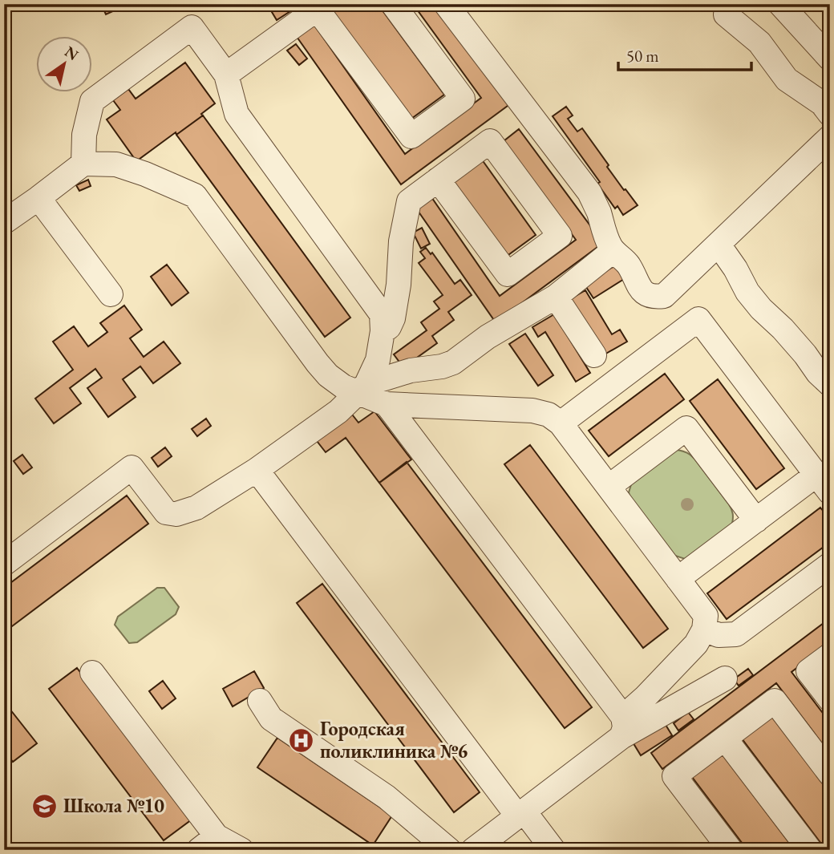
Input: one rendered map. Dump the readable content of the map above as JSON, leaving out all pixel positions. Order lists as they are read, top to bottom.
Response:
{
  "places": {
    "hospital": ["Городская поликлиника №6"],
    "school or university": ["Школа №10"]
  },
  "scale_bar": "50 m",
  "north": "top right"
}
